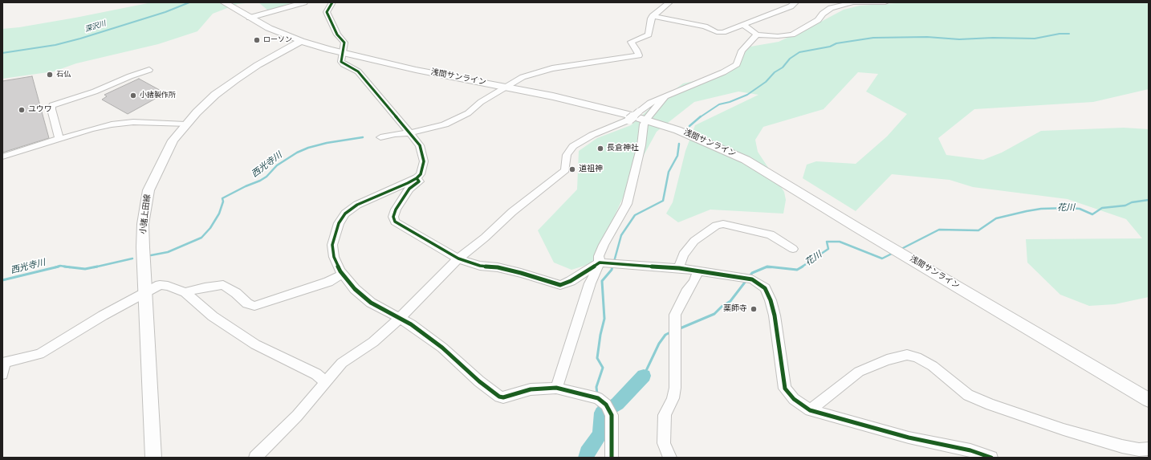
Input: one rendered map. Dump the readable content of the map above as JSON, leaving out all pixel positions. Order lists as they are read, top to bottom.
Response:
{
  "streets": {
    "main road": ["浅間サンライン", "小諸上田線"]
  },
  "crossings": [
    ["浅間サンライン", "小諸上田線"]
  ],
  "water": ["深沢川", "西光寺川", "花川"],
  "places": [
    "ローソン",
    "石仏",
    "小諸製作所",
    "ユウワ",
    "長倉神社",
    "道祖神",
    "薬師寺"
  ]
}
